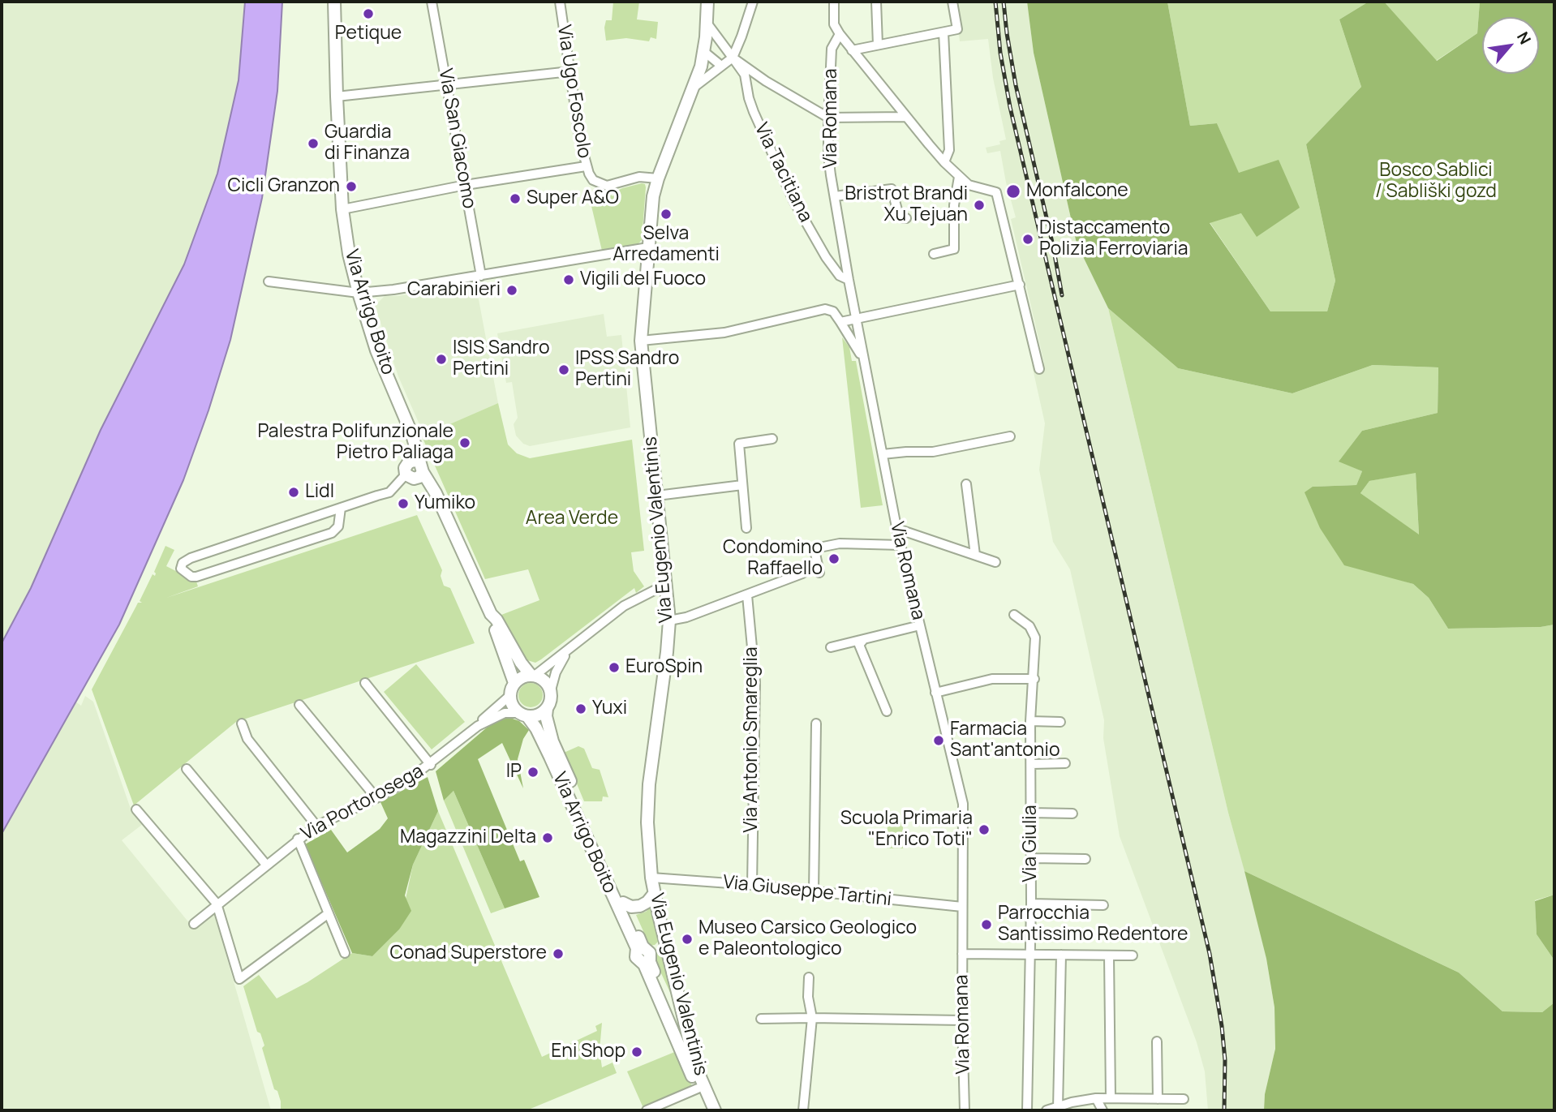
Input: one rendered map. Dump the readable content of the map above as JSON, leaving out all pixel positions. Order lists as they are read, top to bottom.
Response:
{
  "streets": {
    "main road": ["Via Arrigo Boito", "Via Eugenio Valentinis"],
    "street": [
      "Via Ugo Foscolo",
      "Via Romana",
      "Via San Giacomo",
      "Via Tacitiana",
      "Via Antonio Smareglia",
      "Via Portorosega",
      "Via Giulia",
      "Via Giuseppe Tartini"
    ]
  },
  "crossings": [
    ["Via Ugo Foscolo", "Via Eugenio Valentinis"],
    ["Via Romana", "Via Tacitiana"],
    ["Via Romana", "Via Giuseppe Tartini"],
    ["Via Arrigo Boito", "Via Eugenio Valentinis"],
    ["Via Arrigo Boito", "Via Portorosega"],
    ["Via Eugenio Valentinis", "Via Giuseppe Tartini"],
    ["Via Antonio Smareglia", "Via Giuseppe Tartini"]
  ],
  "parks": ["Bosco Sablici / Sabliški gozd", "Area Verde"],
  "places": [
    "Petique",
    "Guardia di Finanza",
    "Cicli Granzon",
    "Monfalcone",
    "Super A&O",
    "Bristrot Brandi Xu Tejuan",
    "Selva Arredamenti",
    "Distaccamento Polizia Ferroviaria",
    "Vigili del Fuoco",
    "Carabinieri",
    "ISIS Sandro Pertini",
    "IPSS Sandro Pertini",
    "Palestra Polifunzionale Pietro Paliaga",
    "Lidl",
    "Yumiko",
    "Condomino Raffaello",
    "EuroSpin",
    "Yuxi",
    "Farmacia Sant'antonio",
    "IP",
    "Scuola Primaria \"Enrico Toti\"",
    "Magazzini Delta",
    "Parrocchia Santissimo Redentore",
    "Museo Carsico Geologico e Paleontologico",
    "Conad Superstore",
    "Eni Shop"
  ],
  "north": "top right"
}
